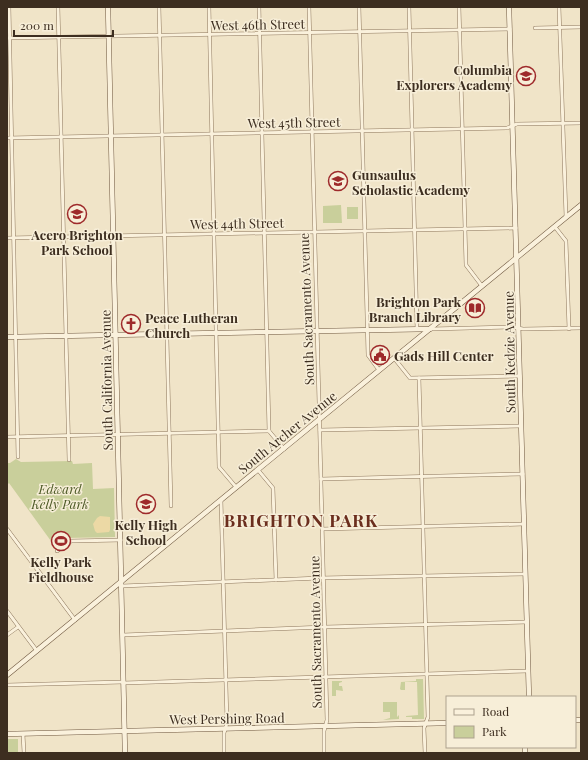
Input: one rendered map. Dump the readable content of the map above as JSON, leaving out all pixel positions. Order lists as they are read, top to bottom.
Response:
{
  "streets": {
    "main road": [
      "South Kedzie Avenue",
      "South California Avenue",
      "South Archer Avenue",
      "West Pershing Road"
    ],
    "street": [
      "West 46th Street",
      "West 45th Street",
      "West 44th Street",
      "South Sacramento Avenue"
    ]
  },
  "crossings": [
    ["West 46th Street", "South Sacramento Avenue"],
    ["West 46th Street", "South Kedzie Avenue"],
    ["West 46th Street", "South California Avenue"],
    ["West 45th Street", "South Sacramento Avenue"],
    ["West 45th Street", "South Kedzie Avenue"],
    ["West 45th Street", "South California Avenue"],
    ["West 44th Street", "South Sacramento Avenue"],
    ["West 44th Street", "South Kedzie Avenue"],
    ["West 44th Street", "South California Avenue"],
    ["South Sacramento Avenue", "South Archer Avenue"],
    ["South Sacramento Avenue", "West Pershing Road"],
    ["South Kedzie Avenue", "South Archer Avenue"],
    ["South California Avenue", "South Archer Avenue"],
    ["South California Avenue", "West Pershing Road"]
  ],
  "districts": ["BRIGHTON PARK"],
  "parks": ["Edward Kelly Park"],
  "places": {
    "school or university": [
      "Columbia Explorers Academy",
      "Gunsaulus Scholastic Academy",
      "Acero Brighton Park School",
      "Kelly High School"
    ],
    "library": ["Brighton Park Branch Library"],
    "church": ["Peace Lutheran Church"],
    "public building": ["Gads Hill Center"],
    "sports": ["Kelly Park Fieldhouse"]
  },
  "legend": ["Road", "Park"],
  "scale_bar": "200 m"
}
